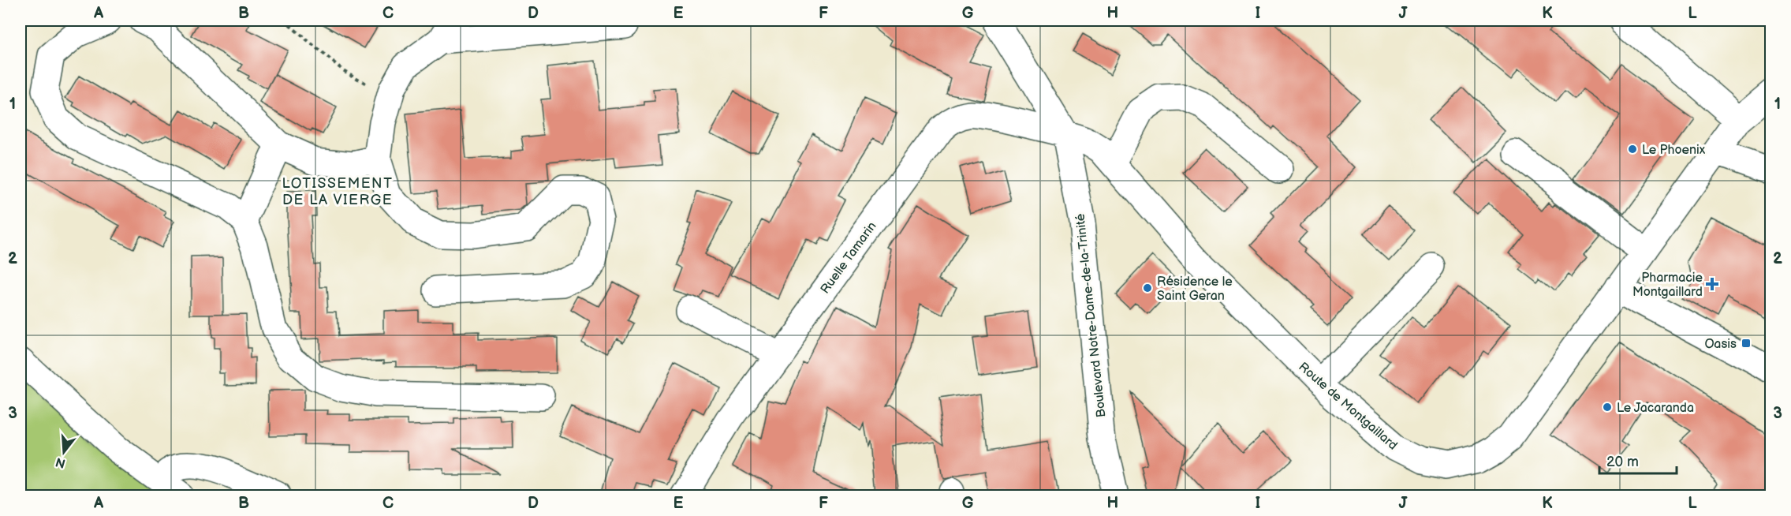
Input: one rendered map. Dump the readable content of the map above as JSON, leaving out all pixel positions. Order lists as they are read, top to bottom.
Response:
{
  "streets": {
    "street": ["Ruelle Tamarin", "Boulevard Notre-Dame-de-la-Trinité", "Route de Montgaillard"]
  },
  "crossings": [
    ["Ruelle Tamarin", "Boulevard Notre-Dame-de-la-Trinité"],
    ["Ruelle Tamarin", "Route de Montgaillard"],
    ["Boulevard Notre-Dame-de-la-Trinité", "Route de Montgaillard"]
  ],
  "districts": ["LOTISSEMENT DE LA VIERGE"],
  "places": {
    "other": ["Le Phoenix", "Résidence le Saint Geran", "Le Jacaranda"],
    "health": ["Pharmacie Montgaillard"],
    "transit": ["Oasis"]
  },
  "scale_bar": "20 m",
  "north": "bottom",
  "grid": {
    "columns": [
      "A",
      "B",
      "C",
      "D",
      "E",
      "F",
      "G",
      "H",
      "I",
      "J",
      "K",
      "L"
    ],
    "rows": ["1", "2", "3"]
  }
}
